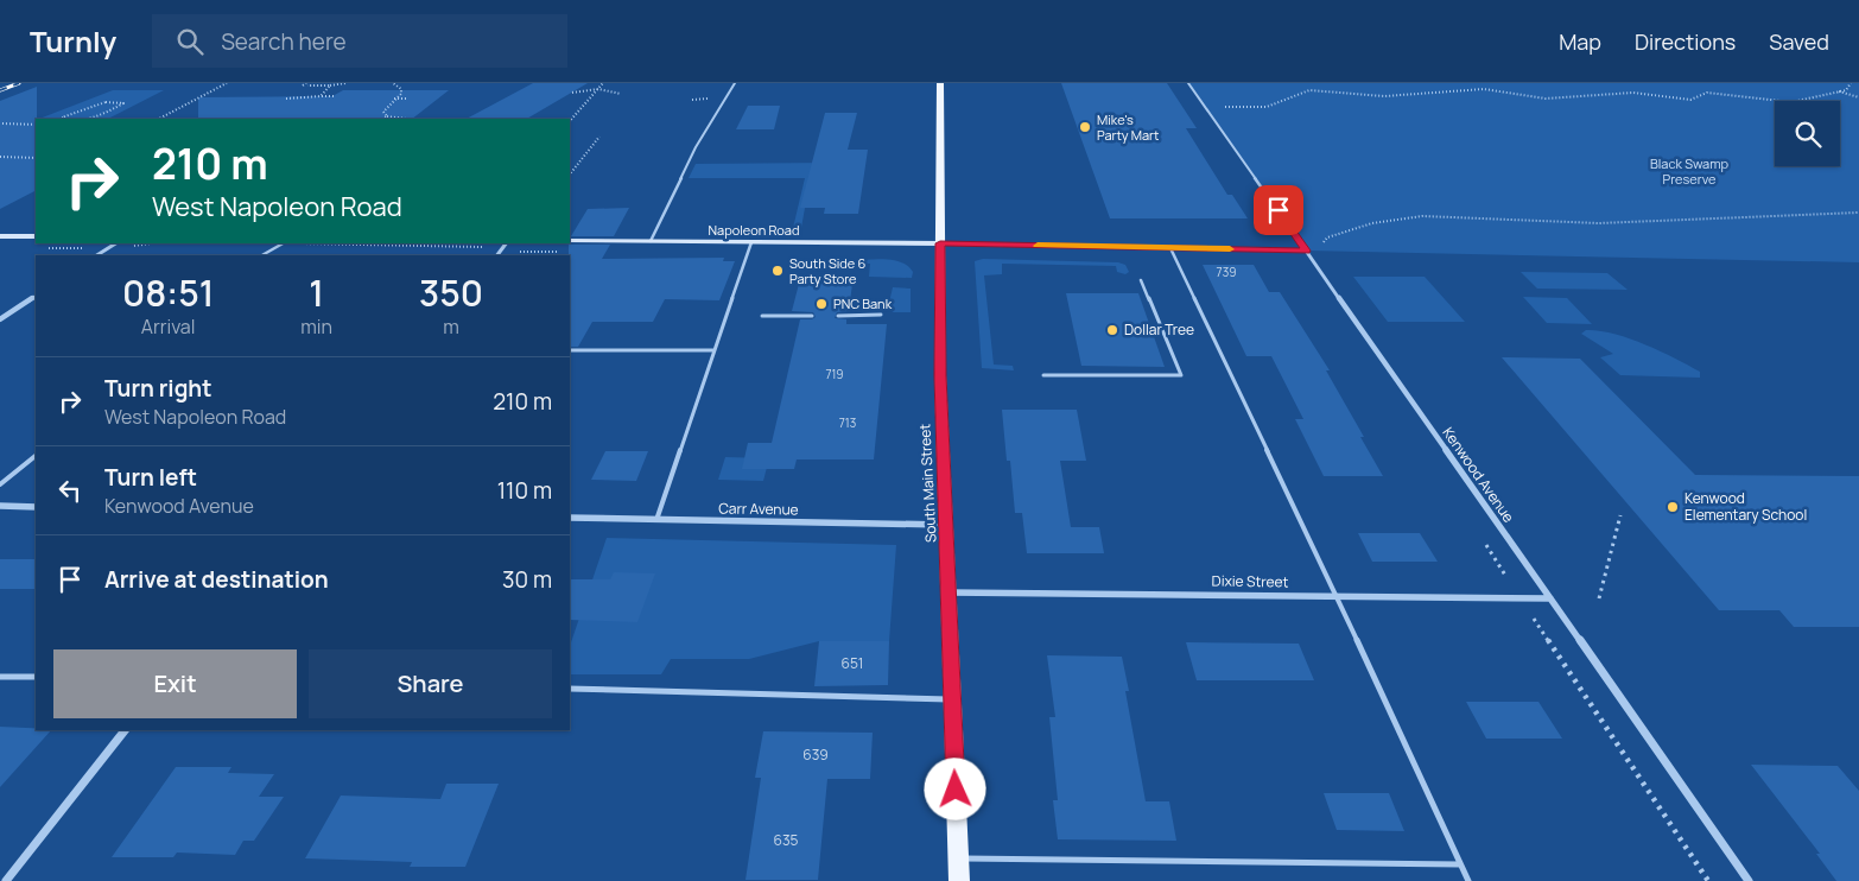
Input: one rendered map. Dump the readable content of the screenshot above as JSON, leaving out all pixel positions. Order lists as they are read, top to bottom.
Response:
{
  "streets": {
    "main road": ["Napoleon Road", "South Main Street"],
    "street": ["Kenwood Avenue", "Carr Avenue", "Dixie Street"]
  },
  "crossings": [
    ["Napoleon Road", "South Main Street"],
    ["Kenwood Avenue", "Dixie Street"],
    ["South Main Street", "Carr Avenue"],
    ["South Main Street", "Dixie Street"]
  ],
  "parks": ["Black Swamp Preserve"],
  "places": [
    "Mike's Party Mart",
    "South Side 6 Party Store",
    "PNC Bank",
    "Dollar Tree",
    "Kenwood Elementary School"
  ],
  "house_numbers": [
    "739",
    "719",
    "713",
    "651",
    "639",
    "635"
  ],
  "page": {
    "header": "Turnly",
    "search": "Search here",
    "nav": ["Map", "Directions", "Saved"],
    "turn": ["210 m", "West Napoleon Road"],
    "eta": [
      "08:51",
      "Arrival",
      "1",
      "min",
      "350",
      "m"
    ],
    "list": [
      {
        "name": "Turn right",
        "note": "West Napoleon Road",
        "value": "210 m"
      },
      {
        "name": "Turn left",
        "note": "Kenwood Avenue",
        "value": "110 m"
      },
      {
        "name": "Arrive at destination",
        "value": "30 m"
      }
    ],
    "buttons": ["Exit", "Share"]
  }
}
